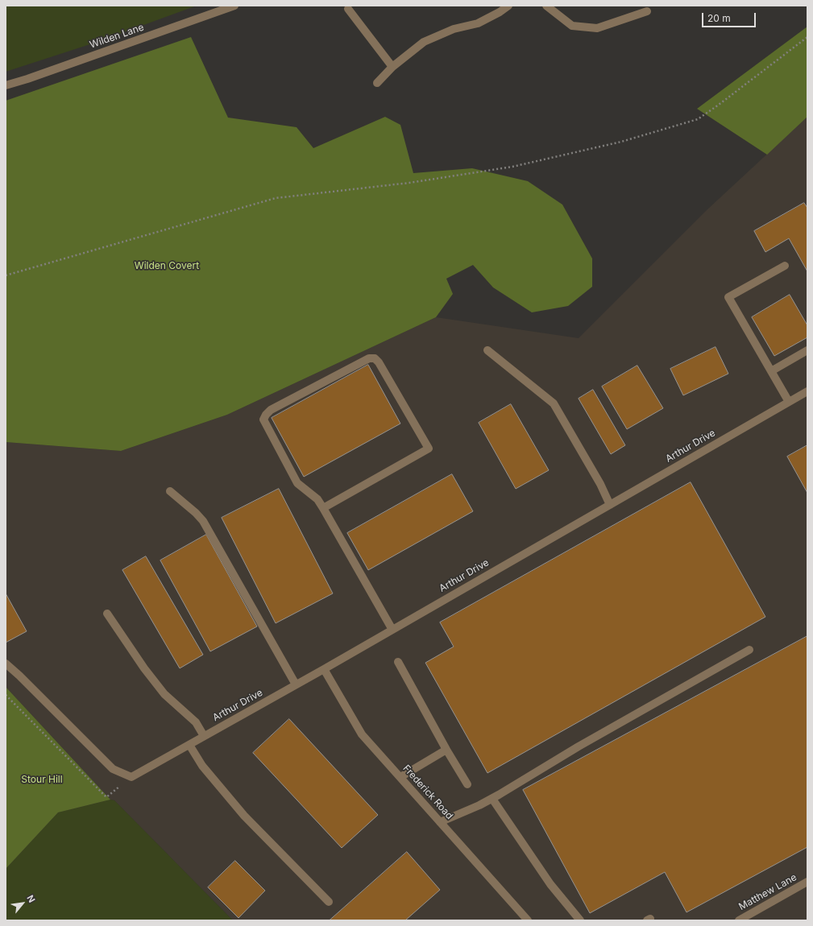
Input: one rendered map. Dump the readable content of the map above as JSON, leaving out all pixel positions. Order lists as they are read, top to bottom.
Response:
{
  "streets": {
    "street": [
      "Wilden Lane",
      "Arthur Drive",
      "Frederick Road",
      "Matthew Lane"
    ]
  },
  "crossings": [
    ["Arthur Drive", "Frederick Road"]
  ],
  "parks": ["Wilden Covert", "Stour Hill"],
  "scale_bar": "20 m",
  "north": "top right"
}
